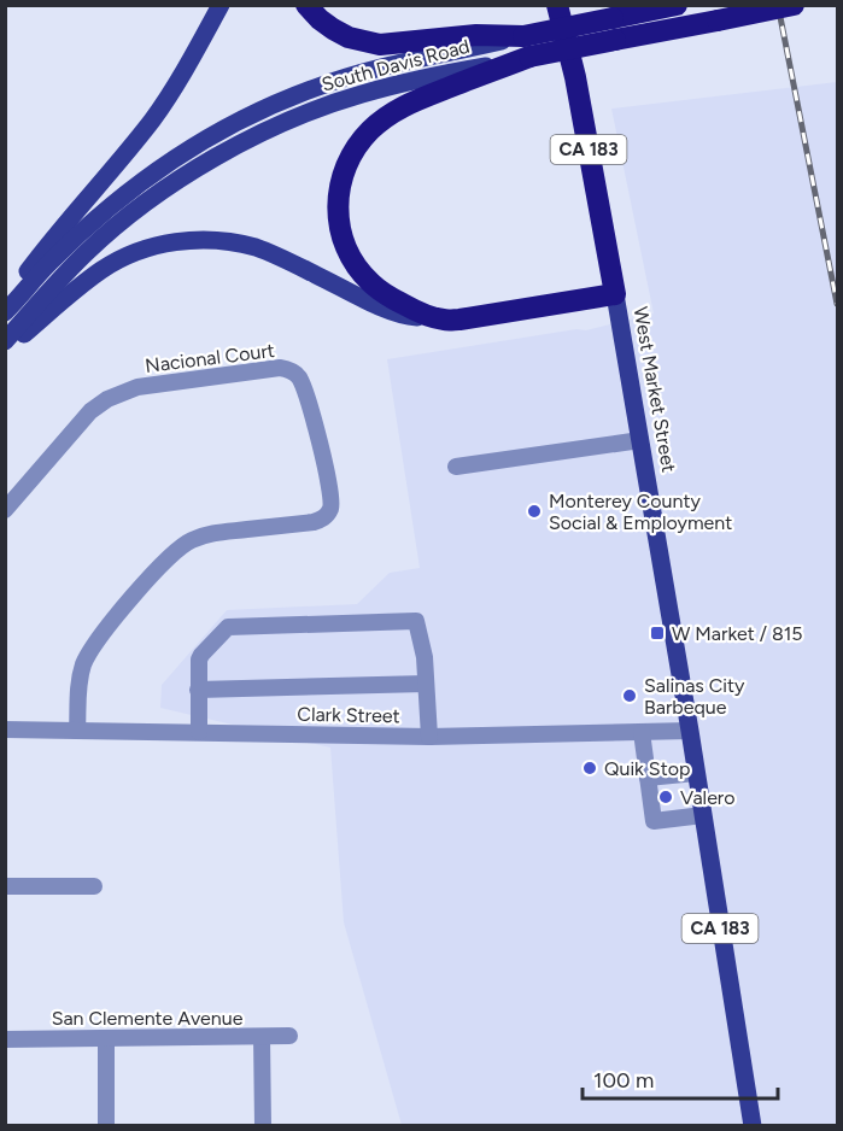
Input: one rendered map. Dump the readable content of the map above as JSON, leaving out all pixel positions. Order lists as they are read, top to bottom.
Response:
{
  "streets": {
    "highway": ["South Davis Road", "CA 183", "West Market Street"],
    "street": ["Nacional Court", "Clark Street", "San Clemente Avenue"]
  },
  "crossings": [
    ["Nacional Court", "Clark Street"],
    ["West Market Street", "Clark Street"]
  ],
  "places": {
    "other": [
      "Monterey County Social & Employment",
      "Salinas City Barbeque",
      "Quik Stop",
      "Valero"
    ],
    "transit": ["W Market / 815"]
  },
  "scale_bar": "100 m"
}
